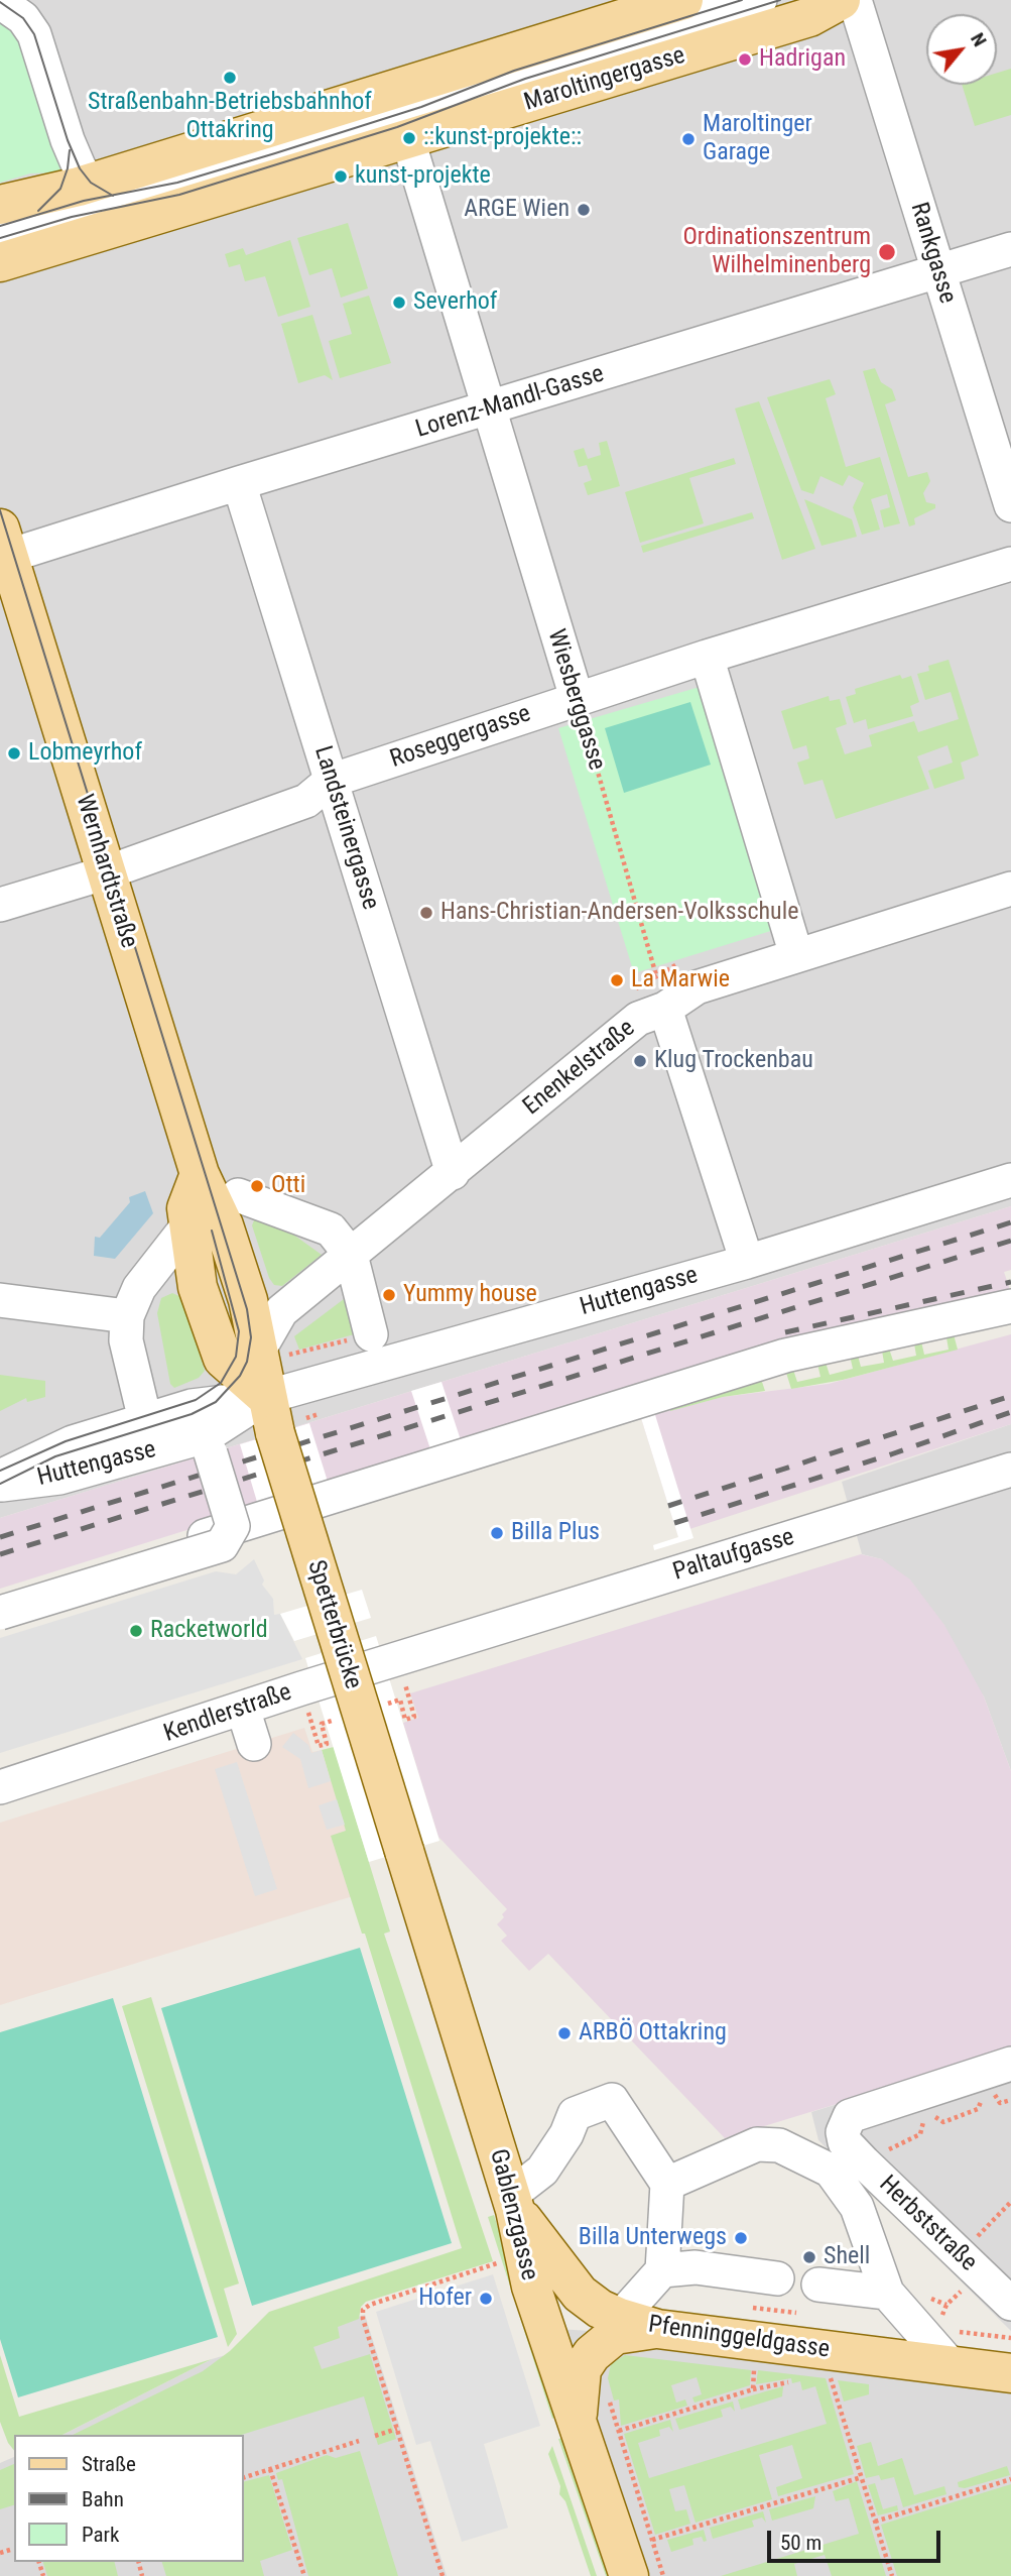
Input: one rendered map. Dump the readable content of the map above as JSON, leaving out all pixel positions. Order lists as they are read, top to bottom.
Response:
{
  "streets": {
    "main road": [
      "Maroltingergasse",
      "Wernhardtstraße",
      "Spetterbrücke",
      "Gablenzgasse",
      "Pfenninggeldgasse"
    ],
    "street": [
      "Rankgasse",
      "Lorenz-Mandl-Gasse",
      "Wiesberggasse",
      "Roseggergasse",
      "Landsteinergasse",
      "Enenkelstraße",
      "Huttengasse",
      "Paltaufgasse",
      "Kendlerstraße",
      "Herbststraße"
    ]
  },
  "crossings": [
    ["Maroltingergasse", "Wiesberggasse"],
    ["Rankgasse", "Lorenz-Mandl-Gasse"],
    ["Lorenz-Mandl-Gasse", "Wiesberggasse"],
    ["Lorenz-Mandl-Gasse", "Landsteinergasse"],
    ["Lorenz-Mandl-Gasse", "Wernhardtstraße"],
    ["Wiesberggasse", "Roseggergasse"],
    ["Wiesberggasse", "Enenkelstraße"],
    ["Roseggergasse", "Landsteinergasse"],
    ["Roseggergasse", "Wernhardtstraße"],
    ["Landsteinergasse", "Enenkelstraße"],
    ["Wernhardtstraße", "Enenkelstraße"],
    ["Wernhardtstraße", "Huttengasse"],
    ["Wernhardtstraße", "Spetterbrücke"],
    ["Huttengasse", "Spetterbrücke"],
    ["Paltaufgasse", "Kendlerstraße"],
    ["Spetterbrücke", "Gablenzgasse"],
    ["Gablenzgasse", "Pfenninggeldgasse"]
  ],
  "places": [
    "Hadrigan",
    "Straßenbahn-Betriebsbahnhof Ottakring",
    "::kunst-projekte::",
    "Maroltinger Garage",
    "kunst-projekte",
    "ARGE Wien",
    "Ordinationszentrum Wilhelminenberg",
    "Severhof",
    "Lobmeyrhof",
    "Hans-Christian-Andersen-Volksschule",
    "La Marwie",
    "Klug Trockenbau",
    "Otti",
    "Yummy house",
    "Billa Plus",
    "Racketworld",
    "ARBÖ Ottakring",
    "Billa Unterwegs",
    "Shell",
    "Hofer"
  ],
  "legend": ["Straße", "Bahn", "Park"],
  "scale_bar": "50 m",
  "north": "top right"
}
